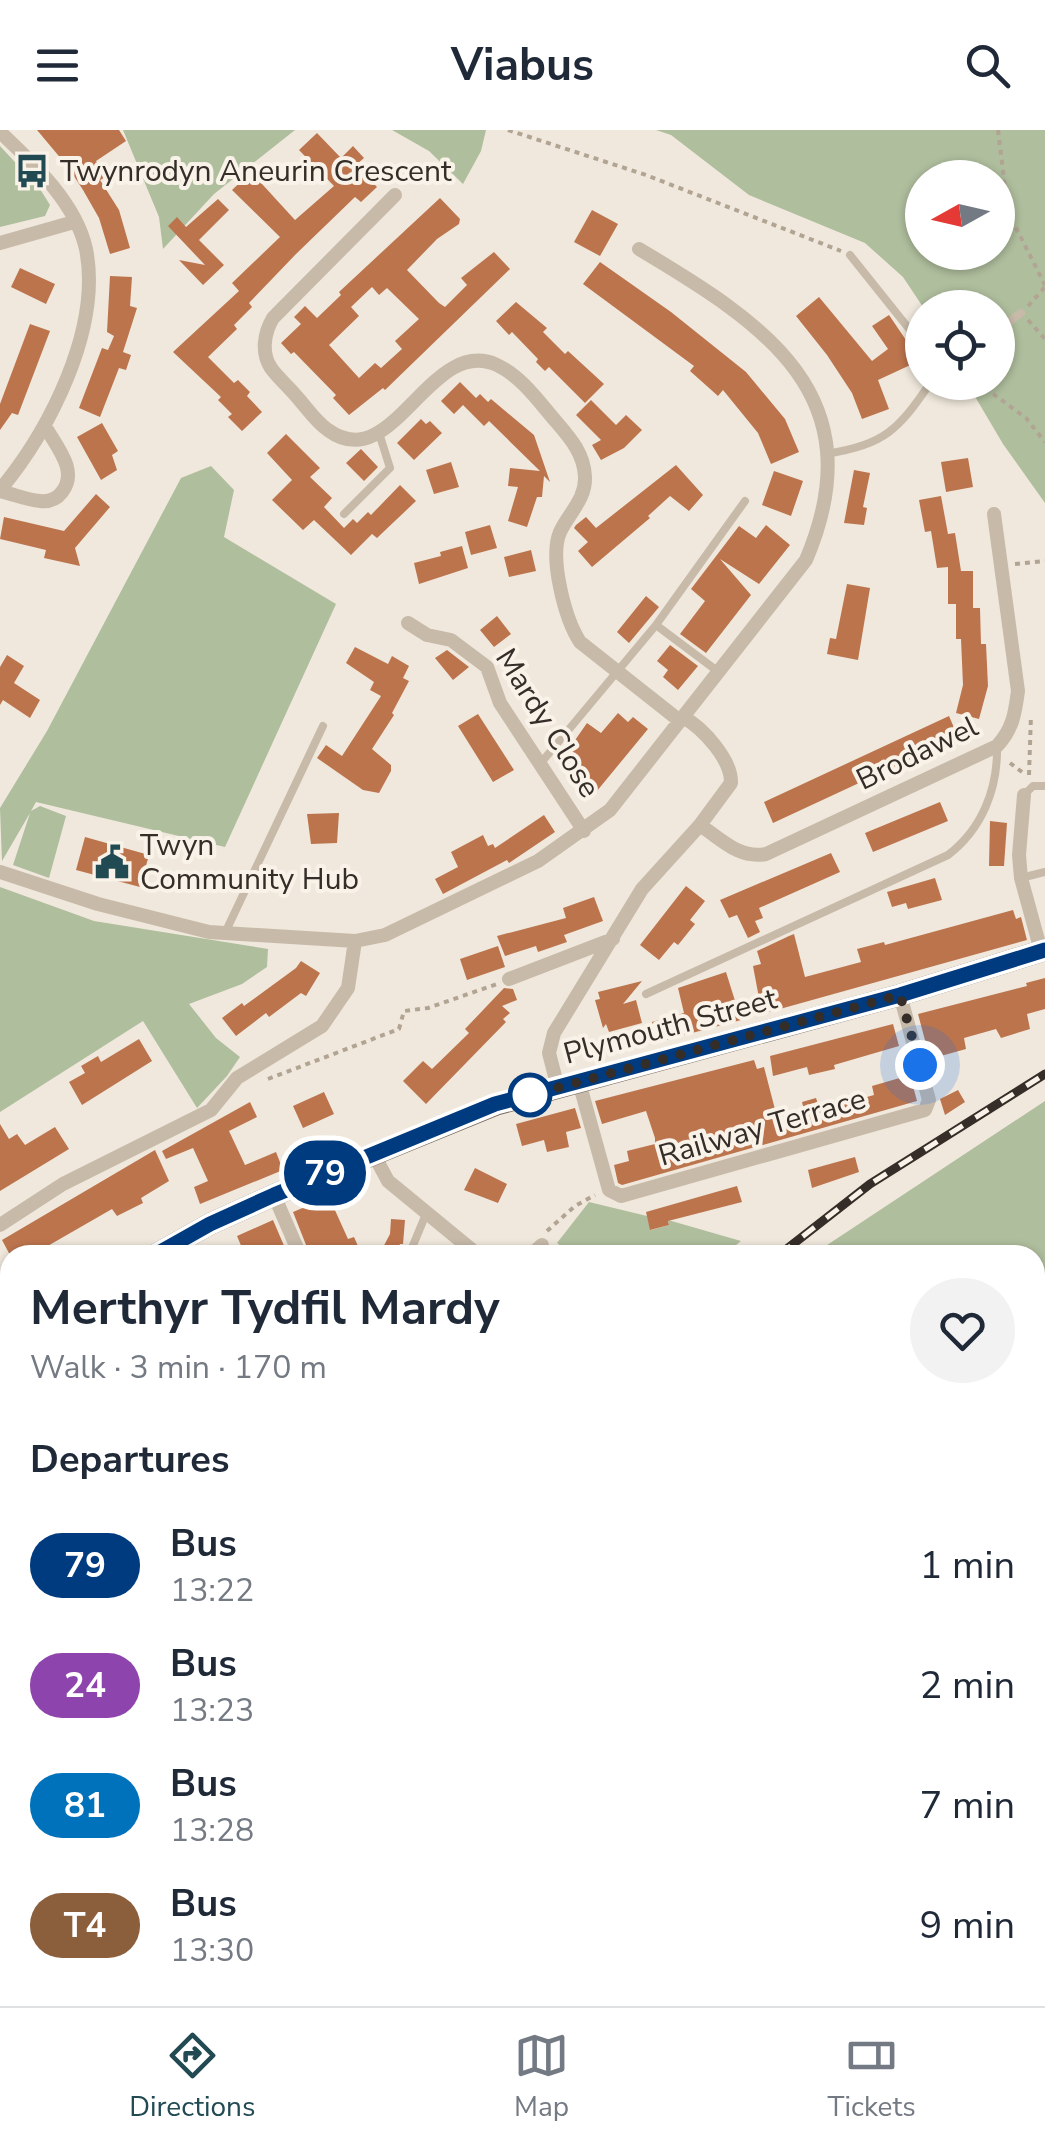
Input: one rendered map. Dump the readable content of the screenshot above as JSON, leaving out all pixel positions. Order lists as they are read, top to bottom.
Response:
{
  "streets": {
    "main road": ["Plymouth Street"],
    "street": ["Mardy Close", "Brodawel", "Railway Terrace"]
  },
  "crossings": [
    ["Plymouth Street", "Railway Terrace"]
  ],
  "places": {
    "bus stop": ["Twynrodyn Aneurin Crescent"],
    "public building": ["Twyn Community Hub"]
  },
  "lines": ["bus line 79"],
  "north": "left",
  "page": {
    "header": "Viabus",
    "on_map": "79",
    "heading": [
      ["Merthyr Tydfil Mardy", "Walk · 3 min · 170 m"],
      "Departures"
    ],
    "list": [
      {
        "mark": "79",
        "name": "Bus",
        "note": "13:22",
        "value": "1 min"
      },
      {
        "mark": "24",
        "name": "Bus",
        "note": "13:23",
        "value": "2 min"
      },
      {
        "mark": "81",
        "name": "Bus",
        "note": "13:28",
        "value": "7 min"
      },
      {
        "mark": "T4",
        "name": "Bus",
        "note": "13:30",
        "value": "9 min"
      }
    ],
    "tabs": ["Directions", "Map", "Tickets"]
  }
}
